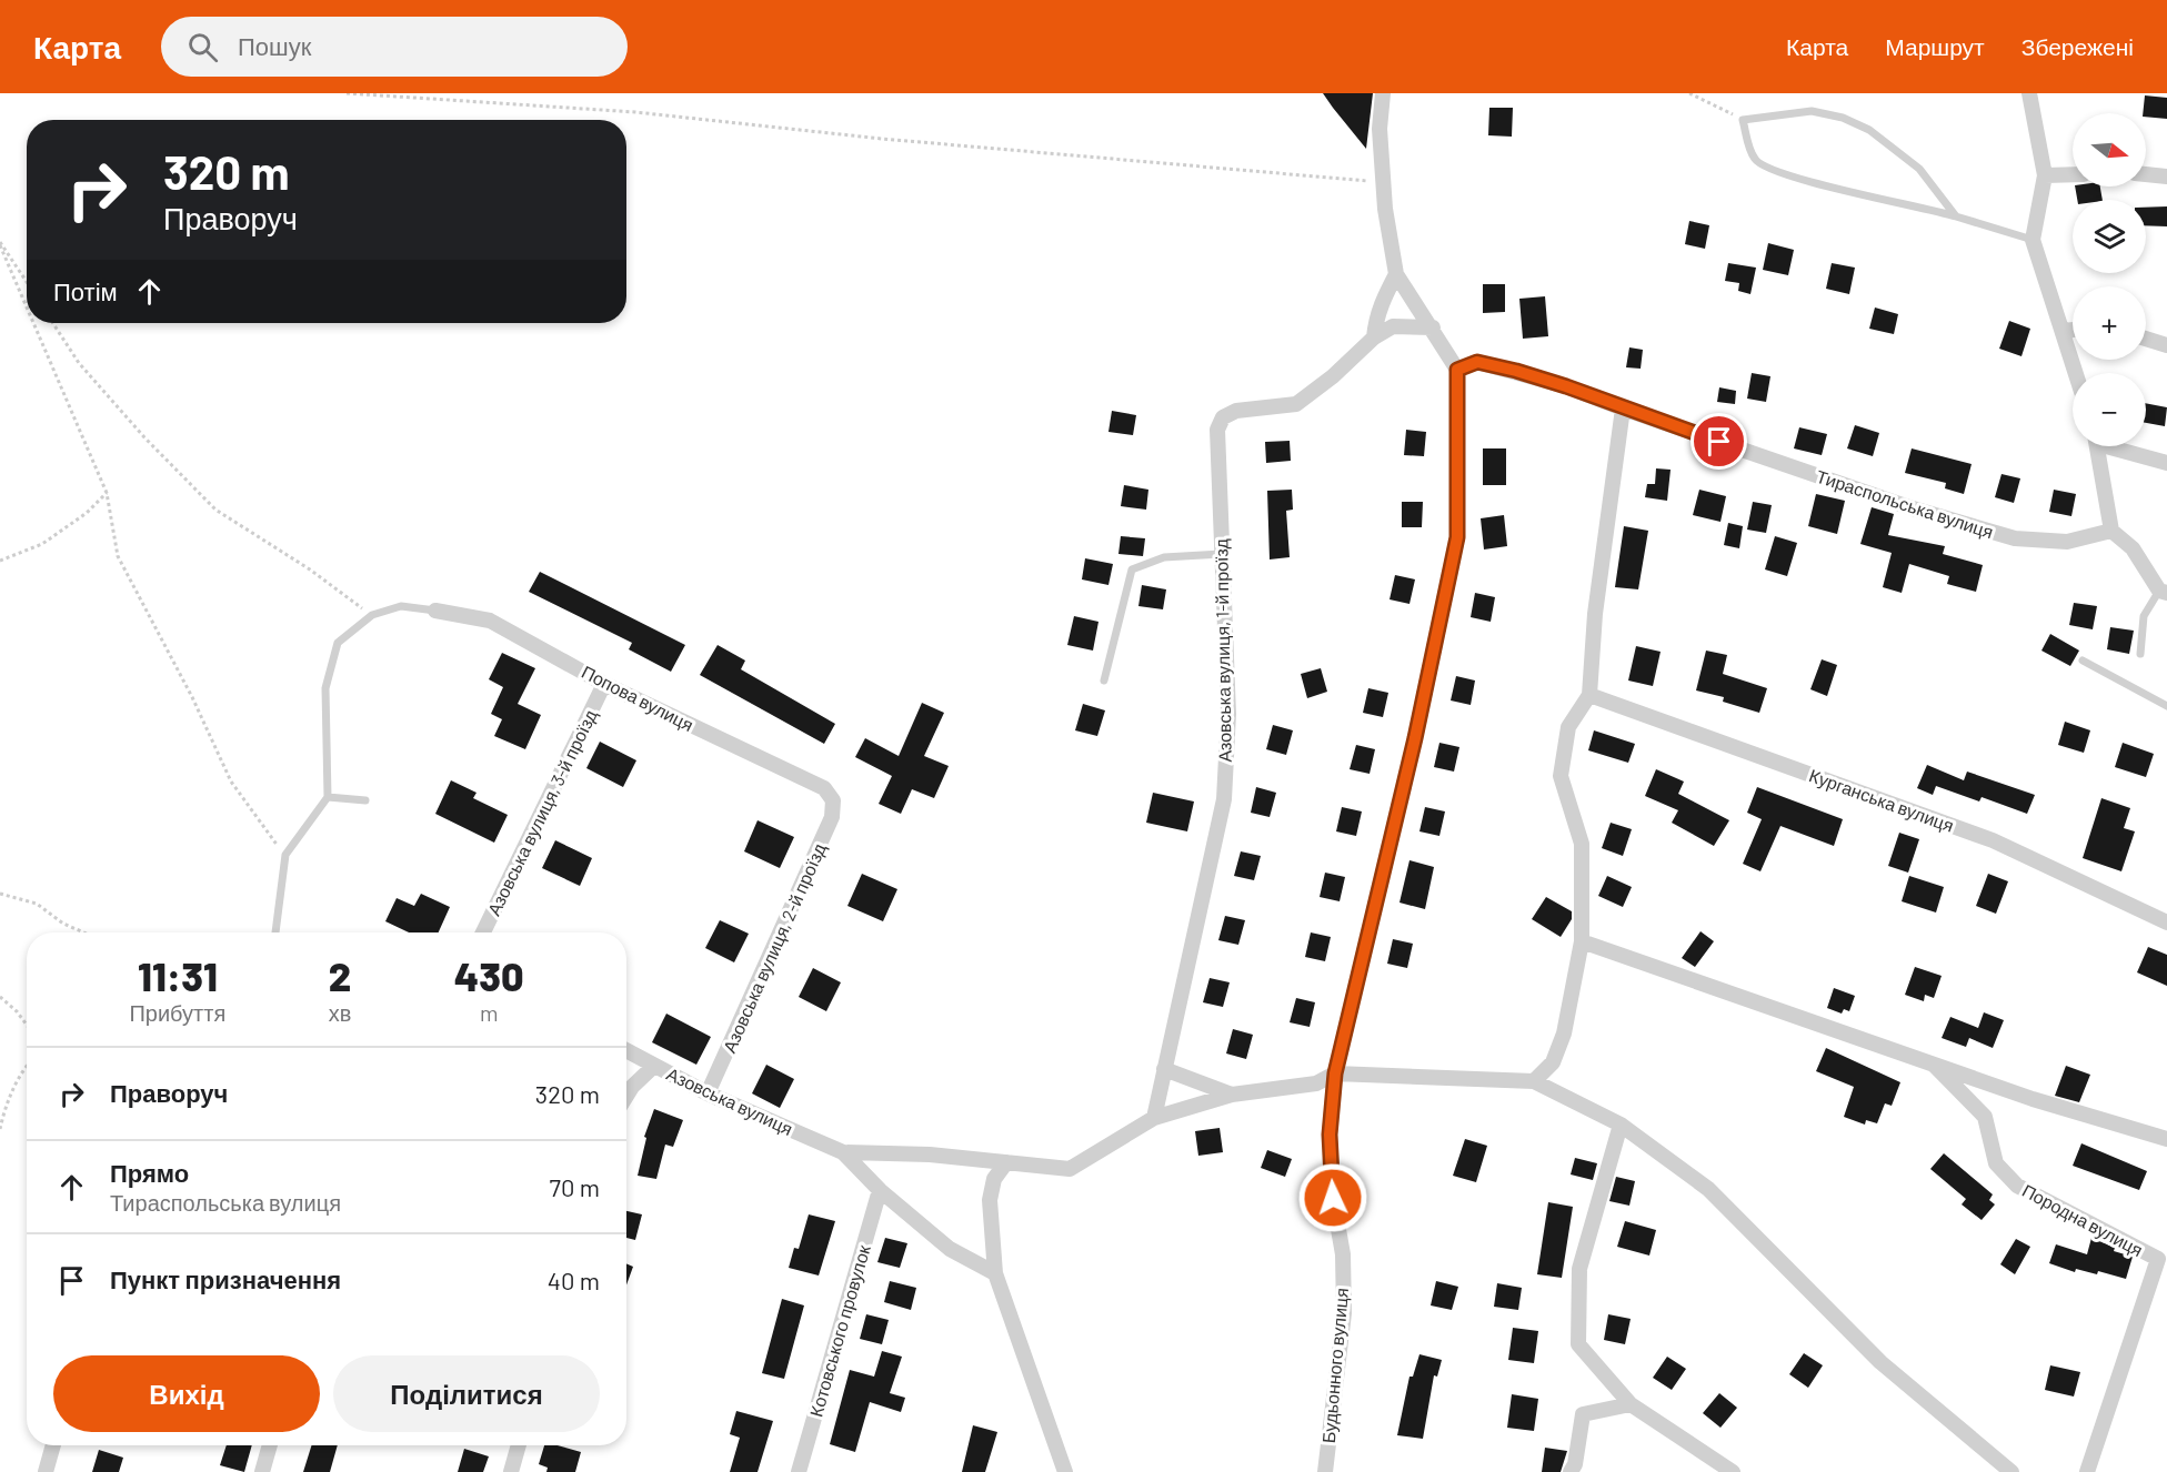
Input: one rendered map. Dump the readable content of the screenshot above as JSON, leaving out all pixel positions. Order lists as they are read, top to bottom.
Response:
{
  "streets": {
    "street": [
      "Тираспольська вулиця",
      "Азовська вулиця, 1-й проїзд",
      "Попова вулиця",
      "Курганська вулиця",
      "Азовська вулиця, 3-й проїзд",
      "Азовська вулиця, 2-й проїзд",
      "Азовська вулиця",
      "Породна вулиця",
      "Котовського провулок",
      "Будьонного вулиця"
    ]
  },
  "crossings": [
    ["Тираспольська вулиця", "Будьонного вулиця"],
    ["Попова вулиця", "Азовська вулиця, 3-й проїзд"],
    ["Попова вулиця", "Азовська вулиця, 2-й проїзд"],
    ["Азовська вулиця, 2-й проїзд", "Азовська вулиця"]
  ],
  "north": "right",
  "page": {
    "header": "Карта",
    "search": "Пошук",
    "nav": ["Карта", "Маршрут", "Збережені"],
    "map_buttons": ["+", "−"],
    "turn": ["320 m", "Праворуч"],
    "then": "Потім",
    "eta": [
      "11:31",
      "Прибуття",
      "2",
      "хв",
      "430",
      "m"
    ],
    "list": [
      {
        "name": "Праворуч",
        "value": "320 m"
      },
      {
        "name": "Прямо",
        "note": "Тираспольська вулиця",
        "value": "70 m"
      },
      {
        "name": "Пункт призначення",
        "value": "40 m"
      }
    ],
    "buttons": ["Вихід", "Поділитися"]
  }
}
